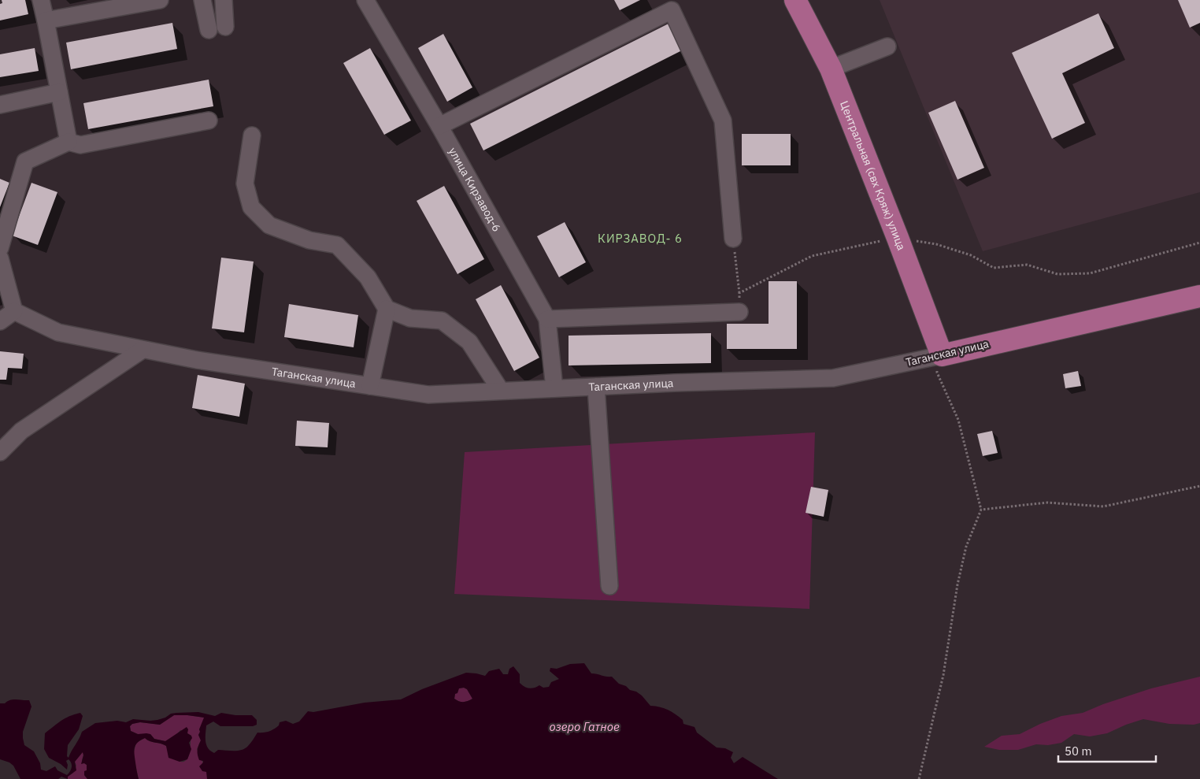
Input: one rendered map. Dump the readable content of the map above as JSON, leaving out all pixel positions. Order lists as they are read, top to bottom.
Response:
{
  "streets": {
    "main road": ["Центральная (свх Кряж) улица", "Таганская улица"],
    "street": ["улица Кирзавод-6"]
  },
  "crossings": [
    ["Центральная (свх Кряж) улица", "Таганская улица"],
    ["улица Кирзавод-6", "Таганская улица"]
  ],
  "districts": ["КИРЗАВОД- 6"],
  "water": ["озеро Гатное"],
  "scale_bar": "50 m"
}
